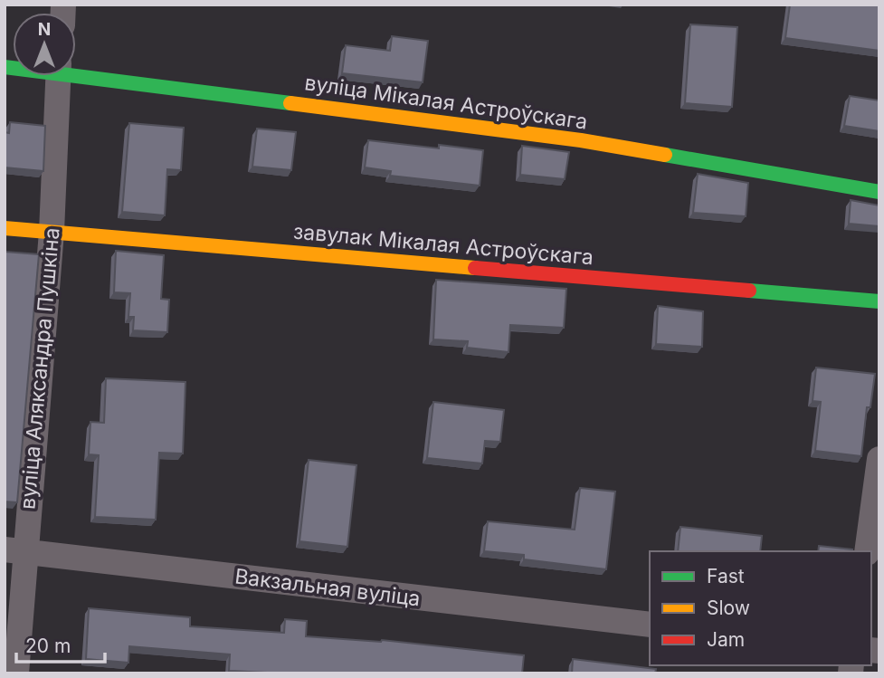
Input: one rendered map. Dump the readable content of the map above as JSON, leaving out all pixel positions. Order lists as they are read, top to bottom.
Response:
{
  "streets": {
    "street": [
      "вуліца Мікалая Астроўскага",
      "завулак Мікалая Астроўскага",
      "вуліца Аляксандра Пушкіна",
      "Вакзальная вуліца"
    ]
  },
  "crossings": [
    ["завулак Мікалая Астроўскага", "вуліца Аляксандра Пушкіна"],
    ["вуліца Аляксандра Пушкіна", "Вакзальная вуліца"]
  ],
  "legend": ["Fast", "Slow", "Jam"],
  "scale_bar": "20 m",
  "north": "top"
}
